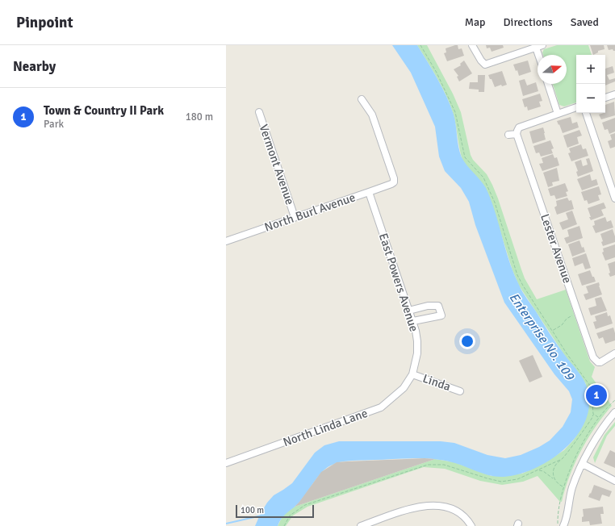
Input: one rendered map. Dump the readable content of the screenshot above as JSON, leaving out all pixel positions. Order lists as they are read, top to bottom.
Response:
{
  "streets": {
    "street": [
      "Vermont Avenue",
      "North Burl Avenue",
      "Lester Avenue",
      "East Powers Avenue",
      "Linda",
      "North Linda Lane"
    ]
  },
  "crossings": [
    ["Vermont Avenue", "North Burl Avenue"],
    ["North Burl Avenue", "East Powers Avenue"],
    ["East Powers Avenue", "Linda"],
    ["East Powers Avenue", "North Linda Lane"],
    ["Linda", "North Linda Lane"]
  ],
  "water": ["Enterprise No. 109"],
  "scale_bar": "100 m",
  "north": "right",
  "page": {
    "header": "Pinpoint",
    "nav": ["Map", "Directions", "Saved"],
    "heading": "Nearby",
    "map_buttons": ["+", "−"],
    "list": [
      {
        "mark": "1",
        "name": "Town & Country II Park",
        "note": "Park",
        "value": "180 m"
      }
    ],
    "pins": "1",
    "scale": "100 m"
  }
}
